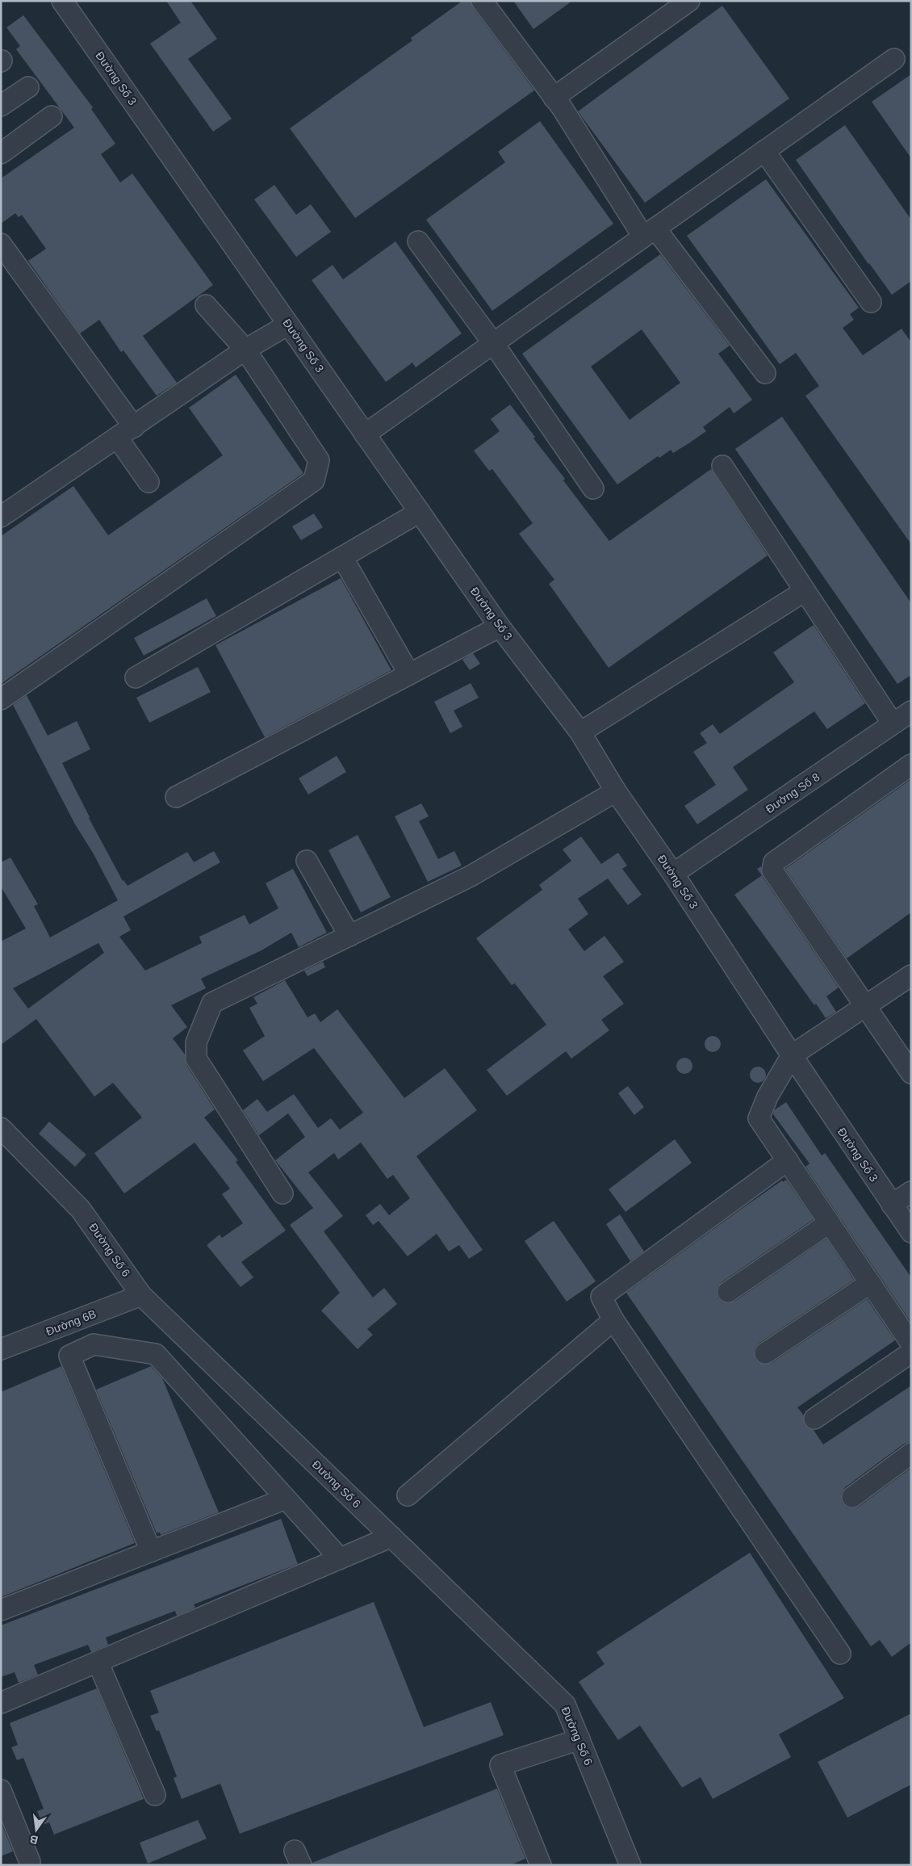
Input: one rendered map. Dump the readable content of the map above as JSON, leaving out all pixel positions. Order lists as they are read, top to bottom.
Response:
{
  "streets": {
    "street": [
      "Đường Số 3",
      "Đường Số 8",
      "Đường Số 6",
      "Đường 6B"
    ]
  },
  "crossings": [
    ["Đường Số 3", "Đường Số 8"],
    ["Đường Số 6", "Đường 6B"]
  ],
  "north": "bottom"
}
